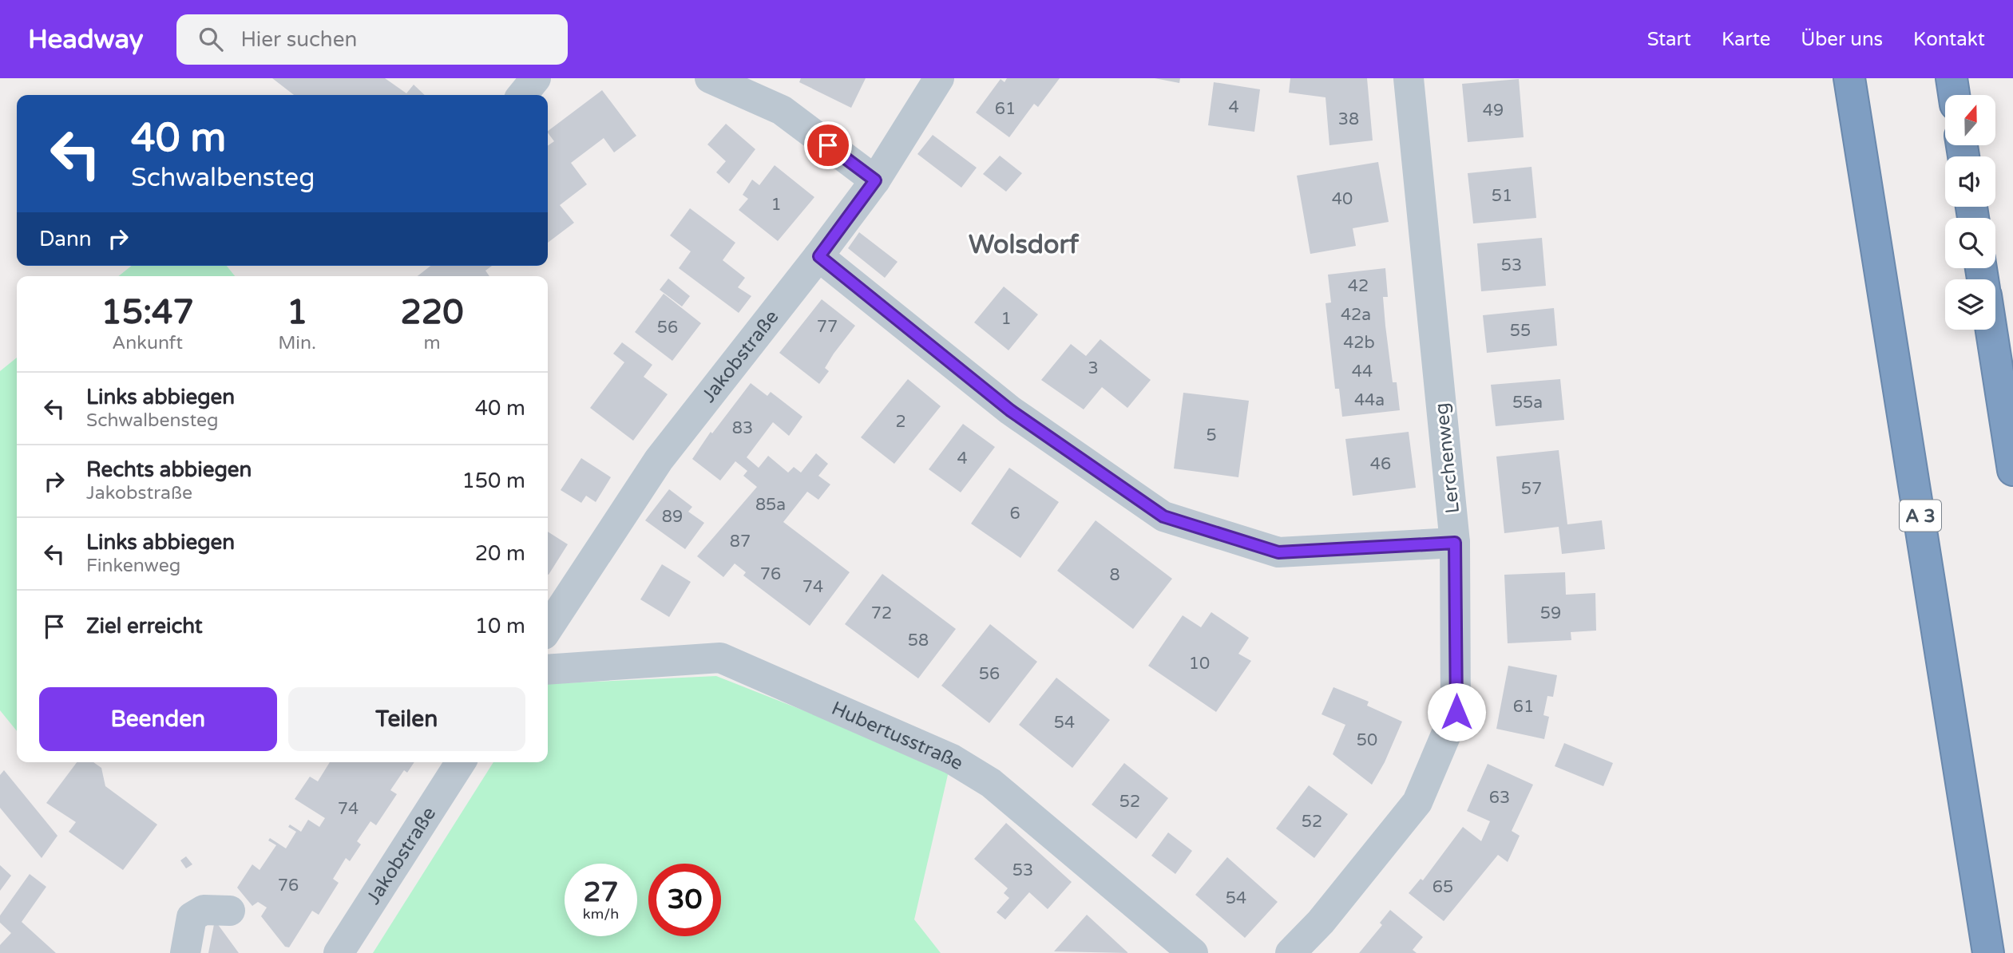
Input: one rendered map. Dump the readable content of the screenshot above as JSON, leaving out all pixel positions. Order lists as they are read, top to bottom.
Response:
{
  "streets": {
    "highway": ["A 3"],
    "street": ["Jakobstraße", "Lerchenweg", "Hubertusstraße"]
  },
  "districts": ["Wolsdorf"],
  "house_numbers": [
    "4",
    "61",
    "49",
    "38",
    "51",
    "40",
    "1",
    "53",
    "42",
    "42a",
    "1",
    "77",
    "56",
    "55",
    "42b",
    "3",
    "44",
    "44a",
    "55a",
    "2",
    "83",
    "5",
    "4",
    "46",
    "57",
    "85a",
    "6",
    "89",
    "87",
    "76",
    "8",
    "74",
    "72",
    "59",
    "58",
    "10",
    "56",
    "61",
    "54",
    "50",
    "63",
    "52",
    "74",
    "52",
    "53",
    "76",
    "65",
    "54"
  ],
  "north": "top",
  "page": {
    "header": "Headway",
    "search": "Hier suchen",
    "nav": [
      "Start",
      "Karte",
      "Über uns",
      "Kontakt"
    ],
    "turn": ["40 m", "Schwalbensteg"],
    "then": "Dann",
    "eta": [
      "15:47",
      "Ankunft",
      "1",
      "Min.",
      "220",
      "m"
    ],
    "list": [
      {
        "name": "Links abbiegen",
        "note": "Schwalbensteg",
        "value": "40 m"
      },
      {
        "name": "Rechts abbiegen",
        "note": "Jakobstraße",
        "value": "150 m"
      },
      {
        "name": "Links abbiegen",
        "note": "Finkenweg",
        "value": "20 m"
      },
      {
        "name": "Ziel erreicht",
        "value": "10 m"
      }
    ],
    "buttons": ["Beenden", "Teilen"],
    "speed": "27 km/h",
    "limit": "30"
  }
}
